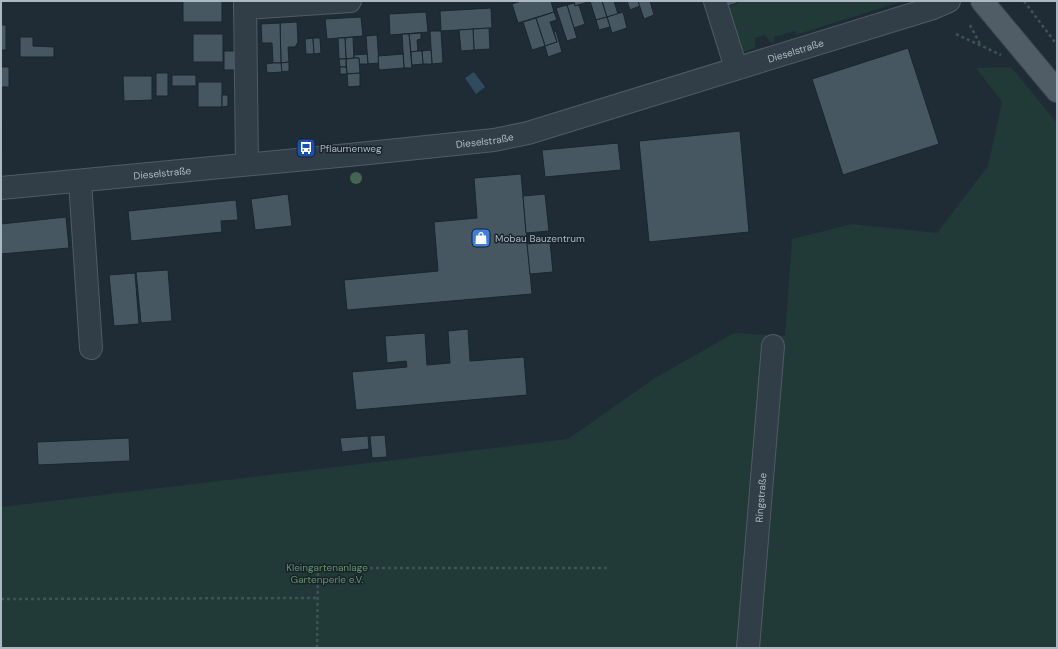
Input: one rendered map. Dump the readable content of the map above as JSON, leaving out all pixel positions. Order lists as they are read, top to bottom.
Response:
{
  "streets": {
    "street": ["Dieselstraße", "Ringstraße"]
  },
  "parks": ["Kleingartenanlage Gartenperle e.V."],
  "places": {
    "bus stop": ["Pflaumenweg"],
    "shop": ["Mobau Bauzentrum"]
  }
}
